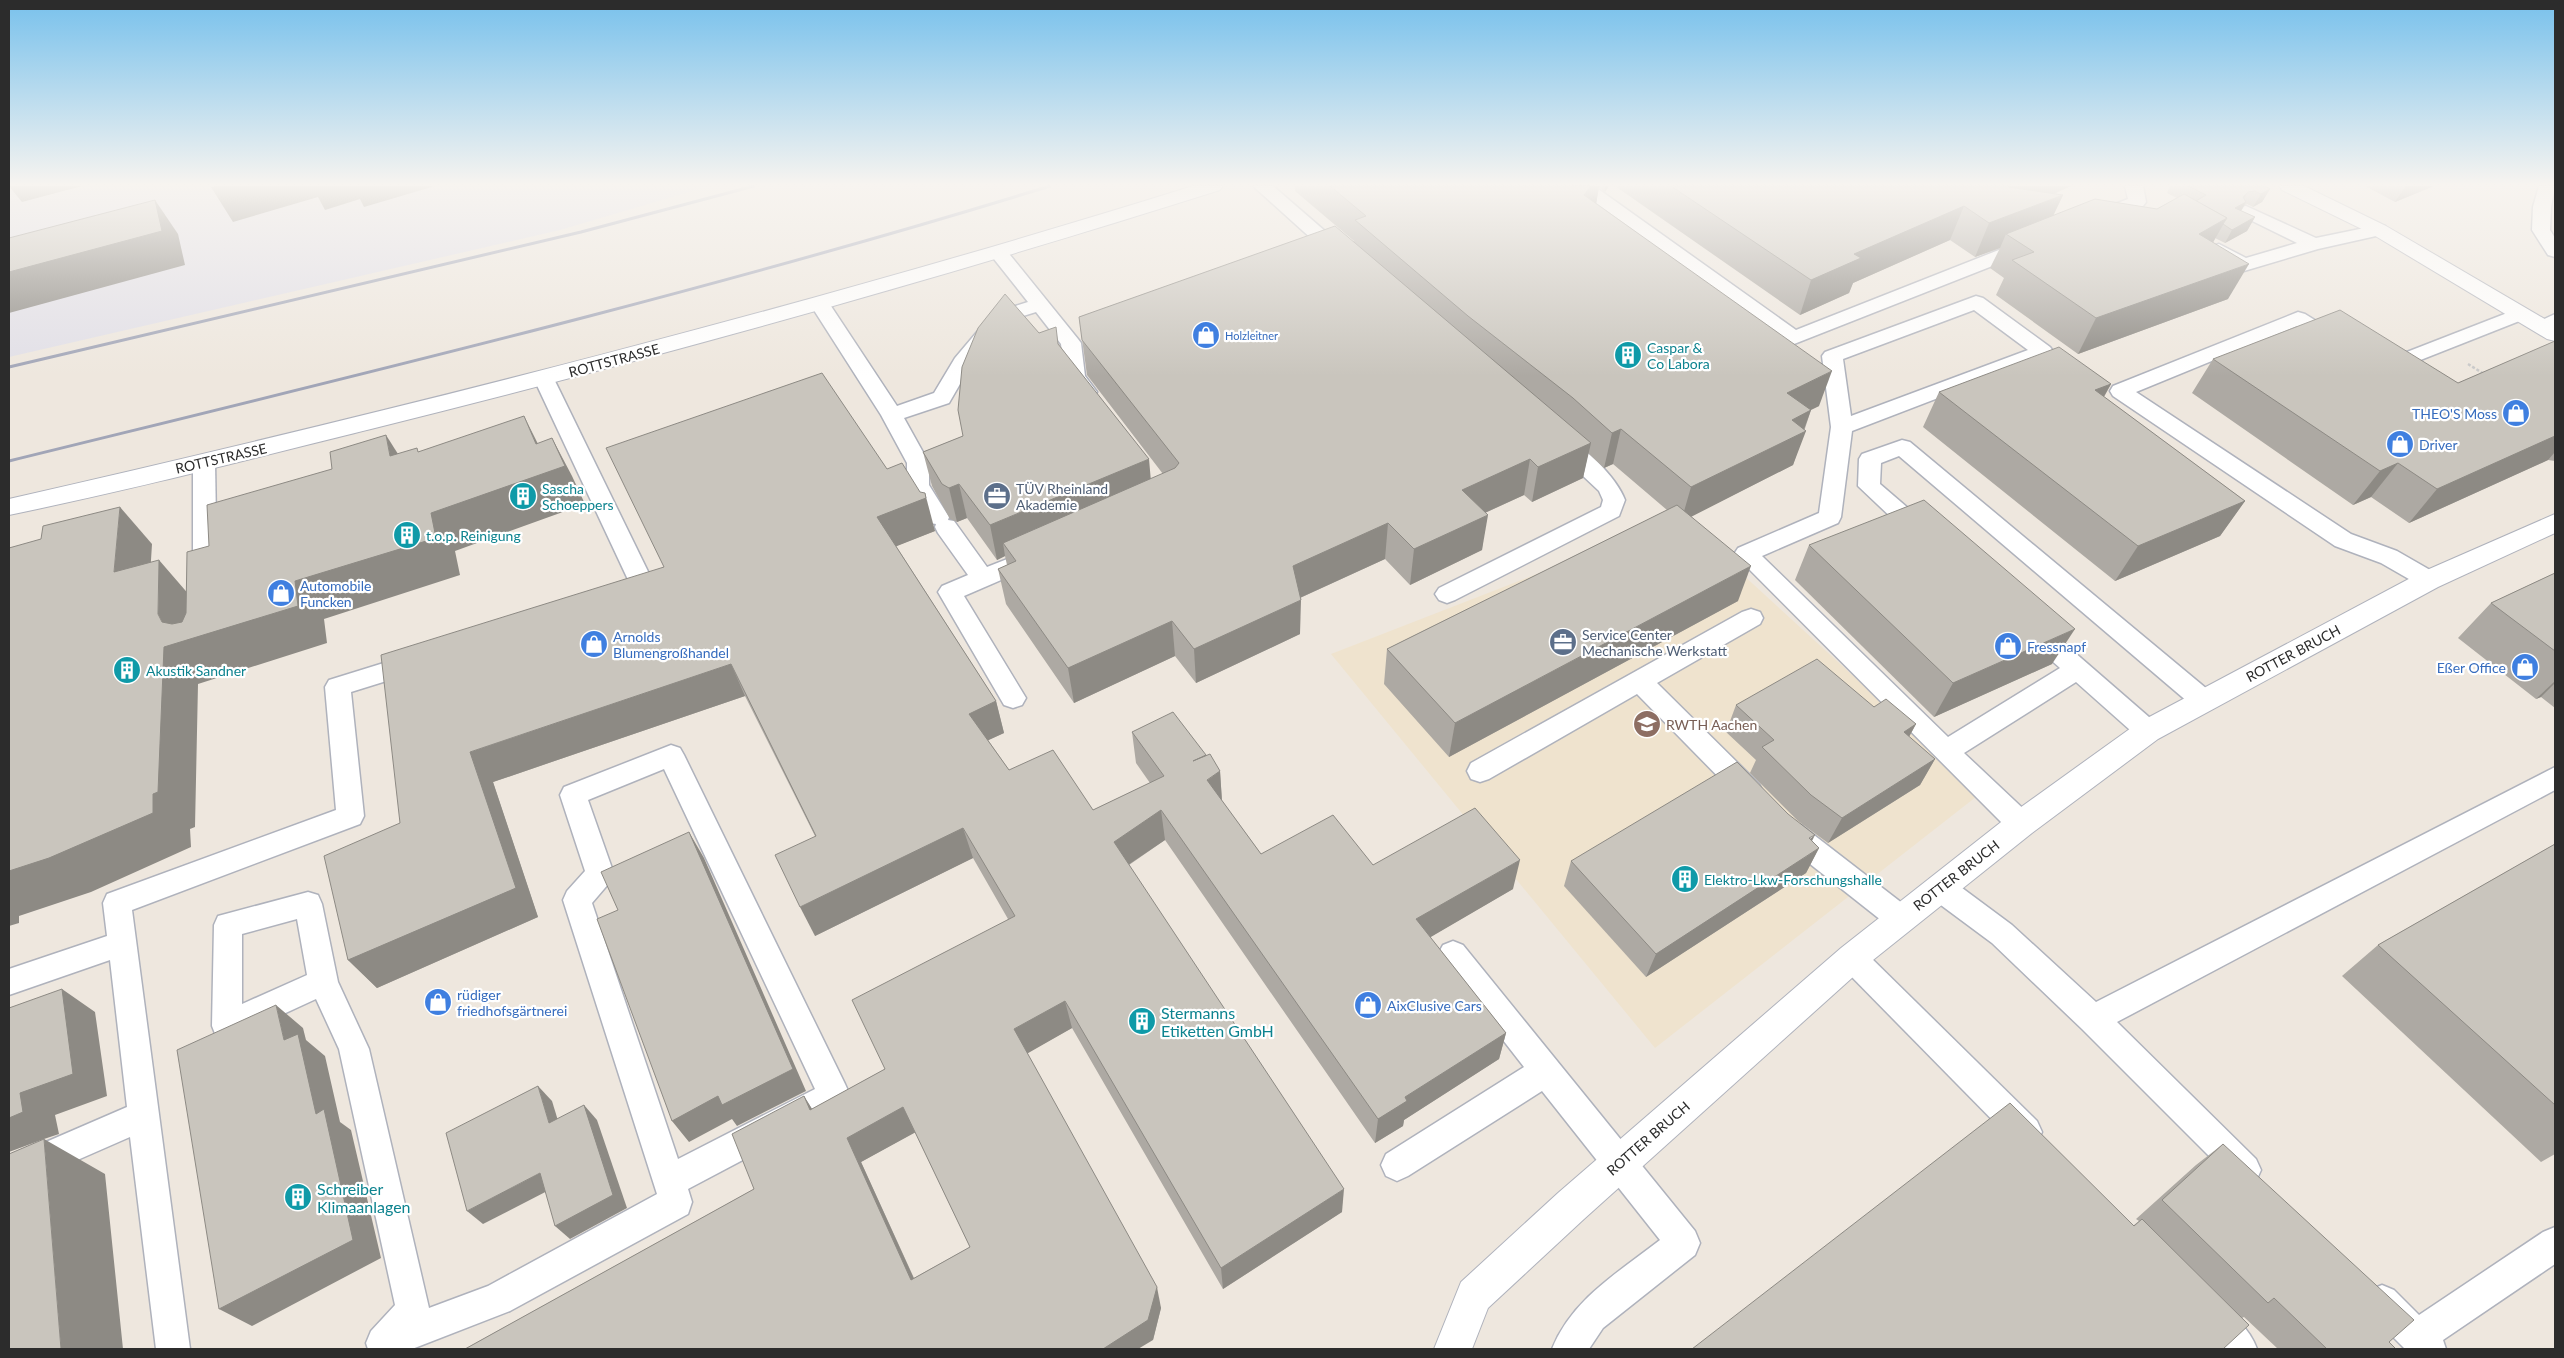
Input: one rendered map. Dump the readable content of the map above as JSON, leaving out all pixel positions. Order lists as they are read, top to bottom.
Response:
{
  "streets": {
    "street": ["ROTTSTRASSE", "ROTTER BRUCH"]
  },
  "places": {
    "shop": [
      "Holzleitner",
      "THEO'S Moss",
      "Driver",
      "Automobile Funcken",
      "Arnolds Blumengroßhandel",
      "Fressnapf",
      "Eßer Office",
      "rüdiger friedhofsgärtnerei",
      "AixClusive Cars"
    ],
    "building": [
      "Caspar & Co Labora",
      "Sascha Schoeppers",
      "t.o.p. Reinigung",
      "Akustik Sandner",
      "Elektro-Lkw-Forschungshalle",
      "Stermanns Etiketten GmbH",
      "Schreiber Klimaanlagen"
    ],
    "office": ["TÜV Rheinland Akademie", "Service Center Mechanische Werkstatt"],
    "school or university": ["RWTH Aachen"]
  }
}
